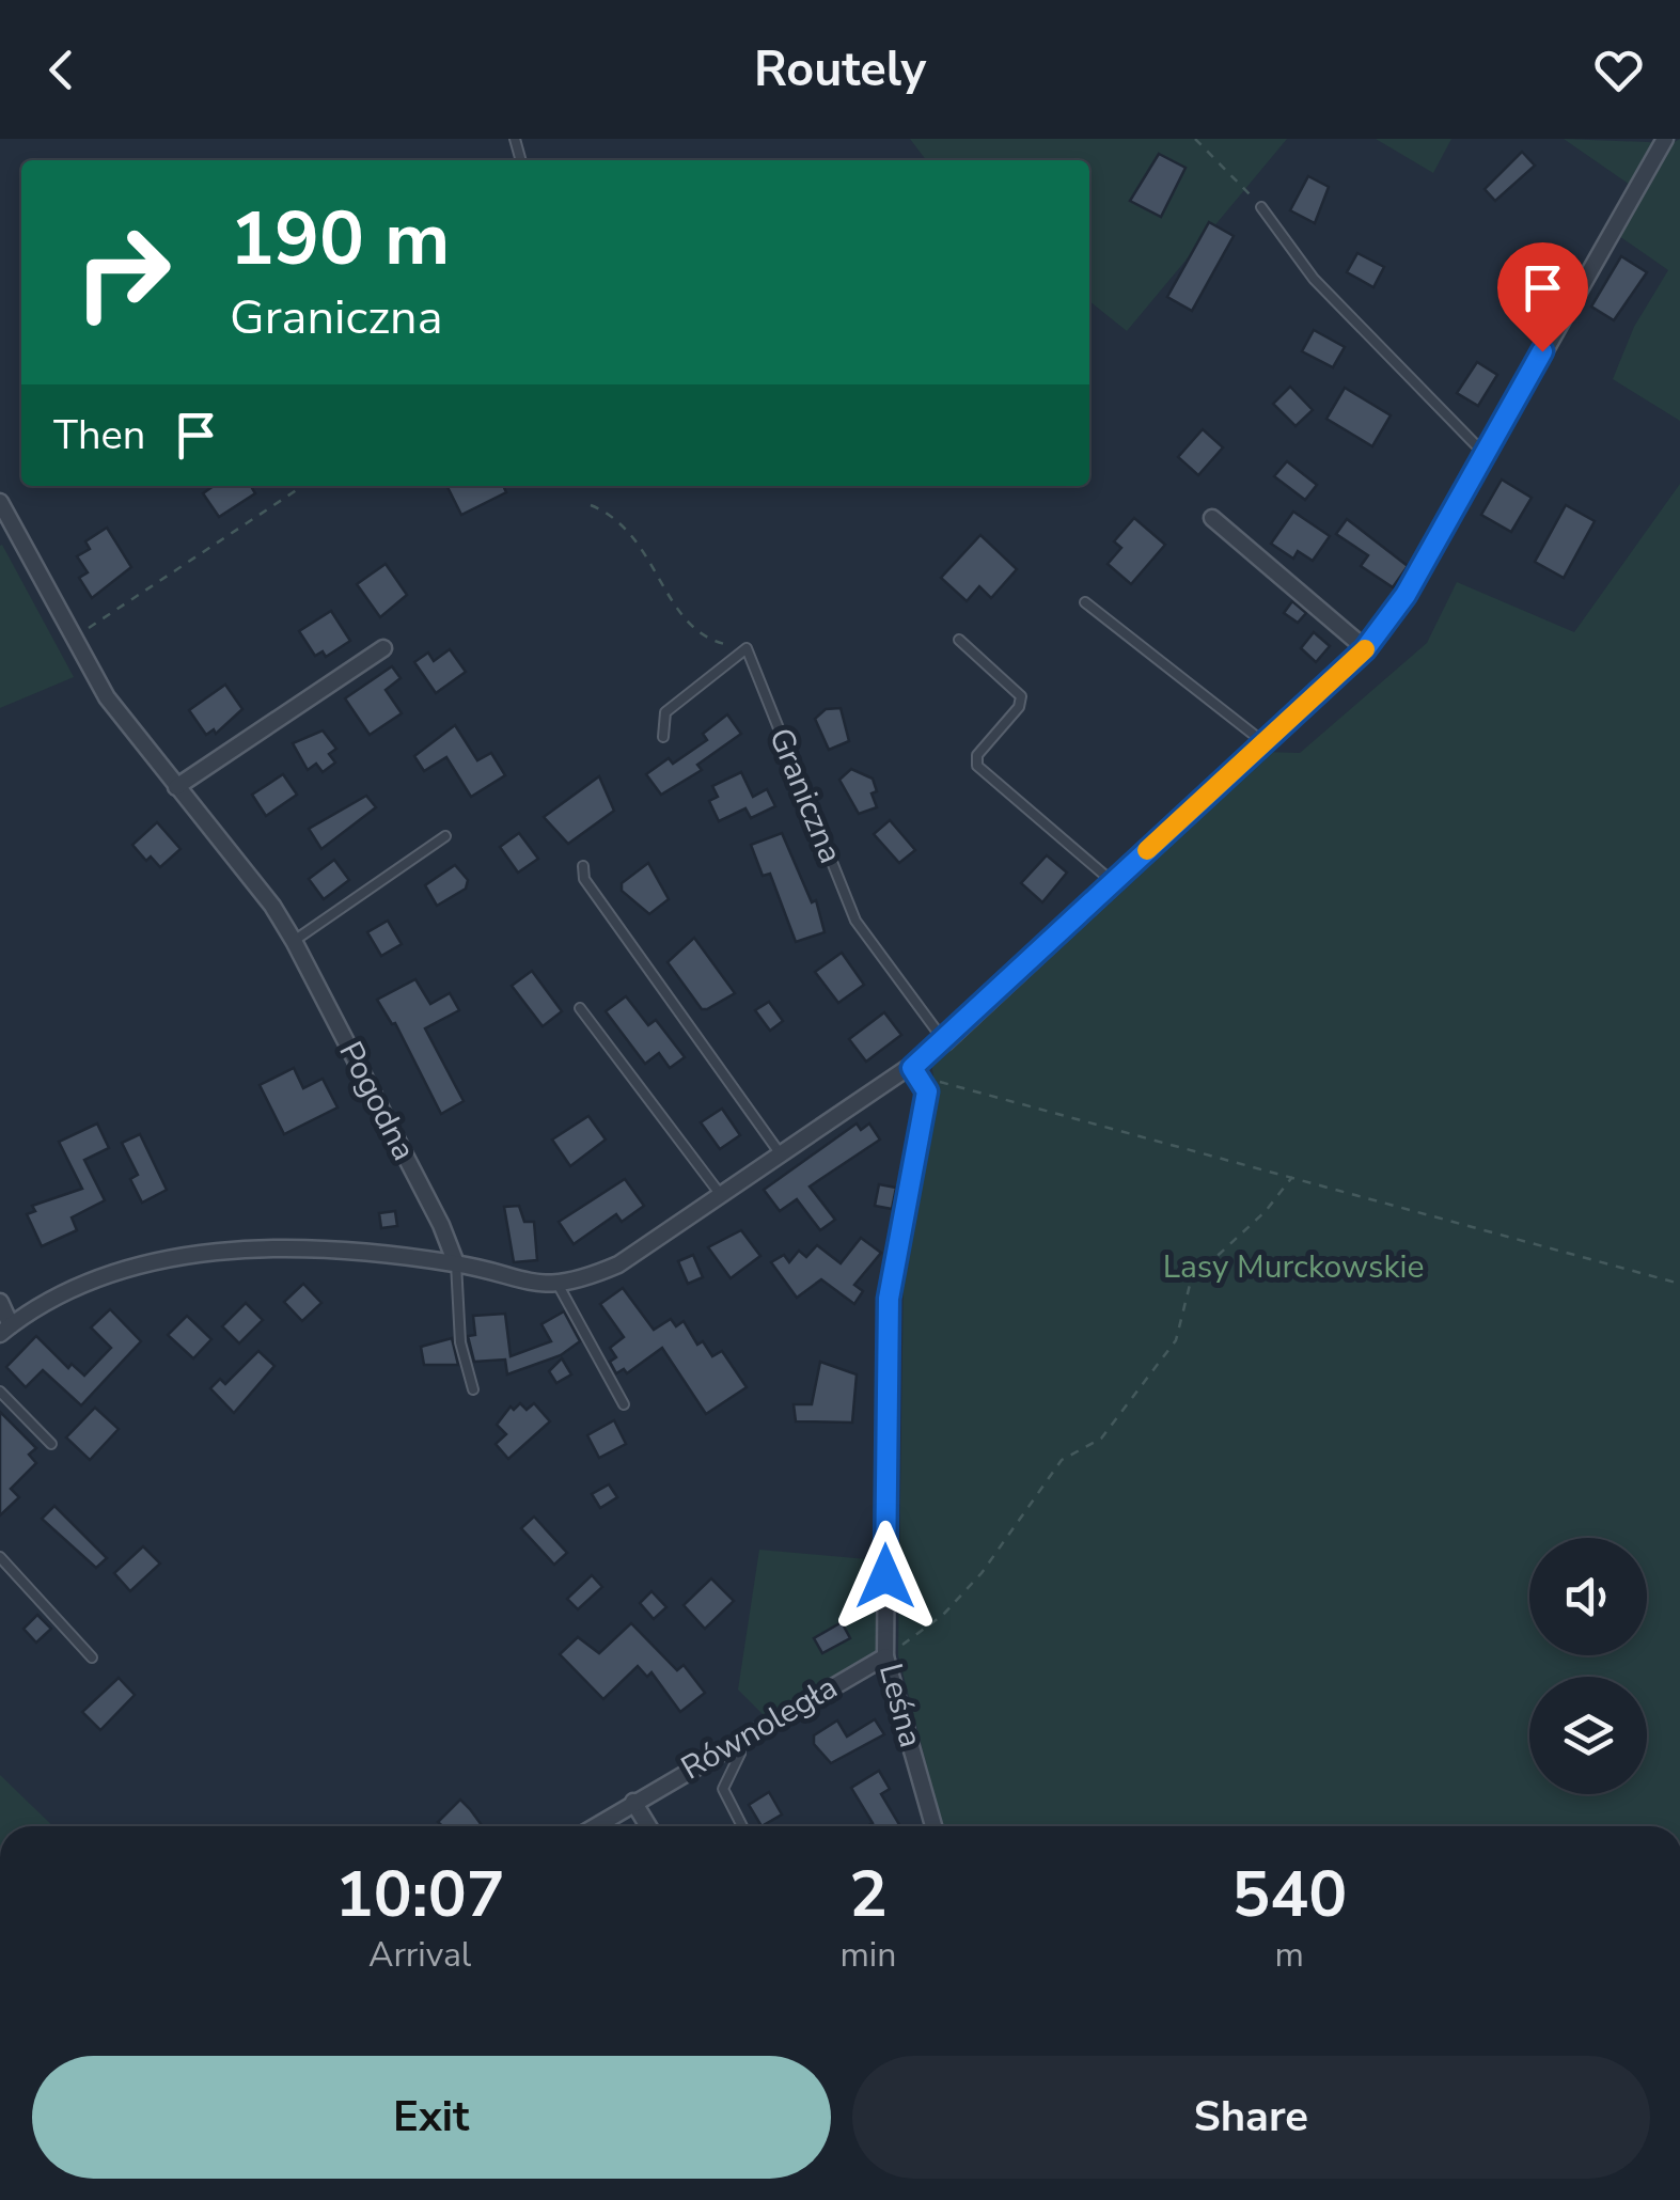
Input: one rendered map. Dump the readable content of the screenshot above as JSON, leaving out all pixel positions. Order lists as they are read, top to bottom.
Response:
{
  "streets": {
    "street": ["Pogodna", "Leśna", "Równoległa"],
    "lane": ["Graniczna"]
  },
  "crossings": [
    ["Leśna", "Równoległa"]
  ],
  "parks": ["Lasy Murckowskie"],
  "page": {
    "header": "Routely",
    "turn": ["190 m", "Graniczna"],
    "then": "Then",
    "eta": [
      "10:07",
      "Arrival",
      "2",
      "min",
      "540",
      "m"
    ],
    "buttons": ["Exit", "Share"]
  }
}
